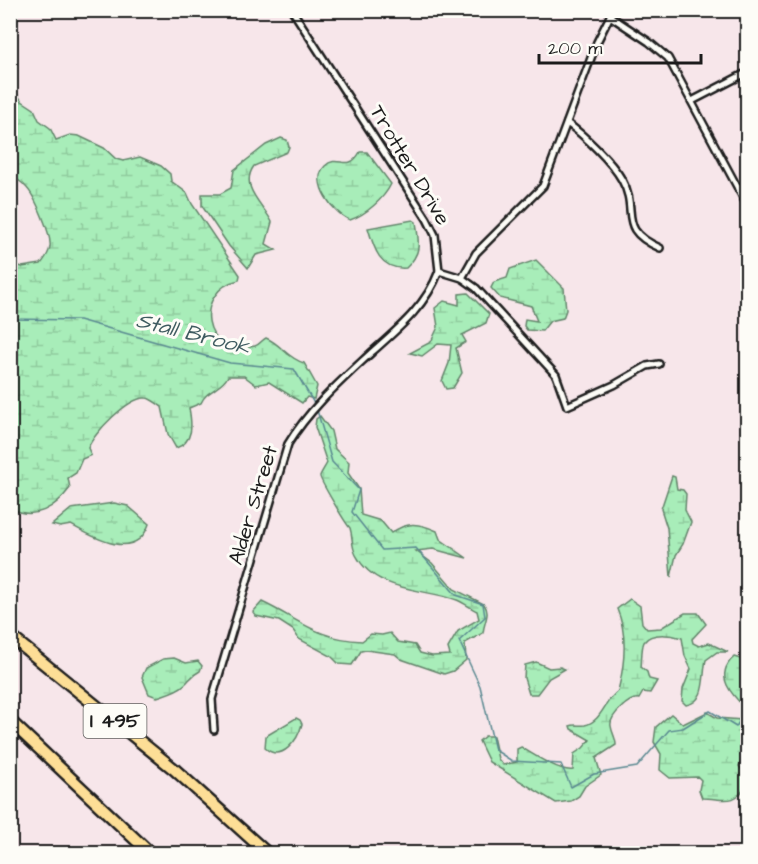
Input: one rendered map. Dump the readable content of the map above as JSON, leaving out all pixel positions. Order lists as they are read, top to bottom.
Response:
{
  "streets": {
    "highway": ["I 495"],
    "street": ["Trotter Drive", "Alder Street"]
  },
  "crossings": [
    ["Trotter Drive", "Alder Street"]
  ],
  "water": ["Stall Brook"],
  "scale_bar": "200 m"
}
